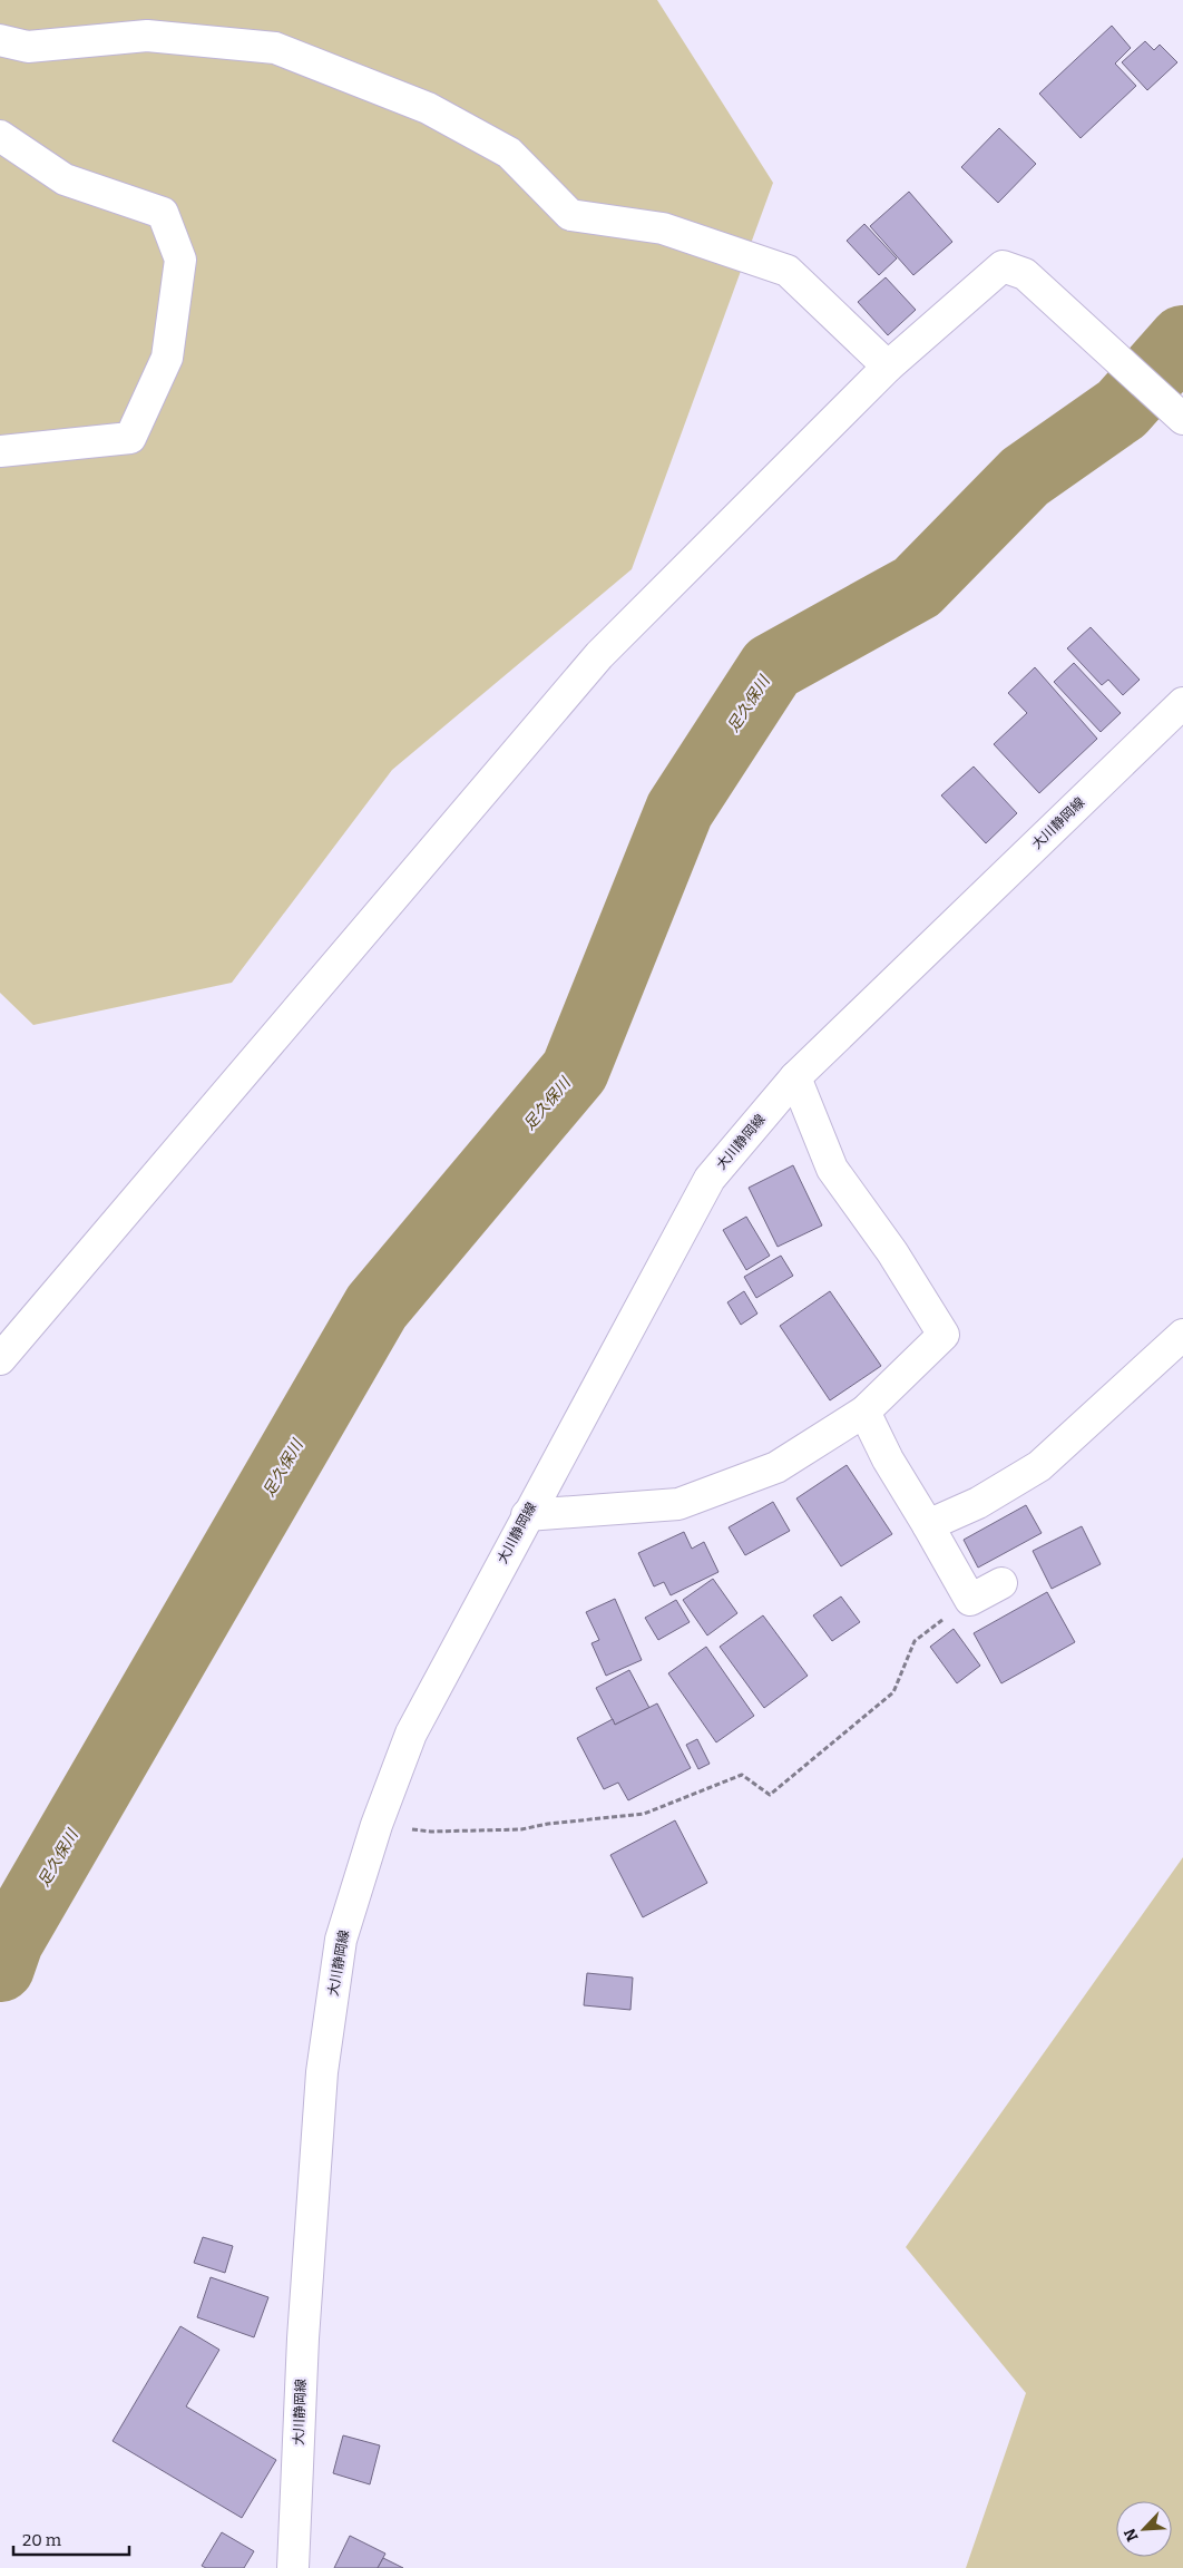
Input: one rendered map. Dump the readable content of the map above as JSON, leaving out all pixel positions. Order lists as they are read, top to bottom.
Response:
{
  "streets": {
    "street": ["大川静岡線"]
  },
  "water": ["足久保川"],
  "scale_bar": "20 m",
  "north": "bottom left"
}
